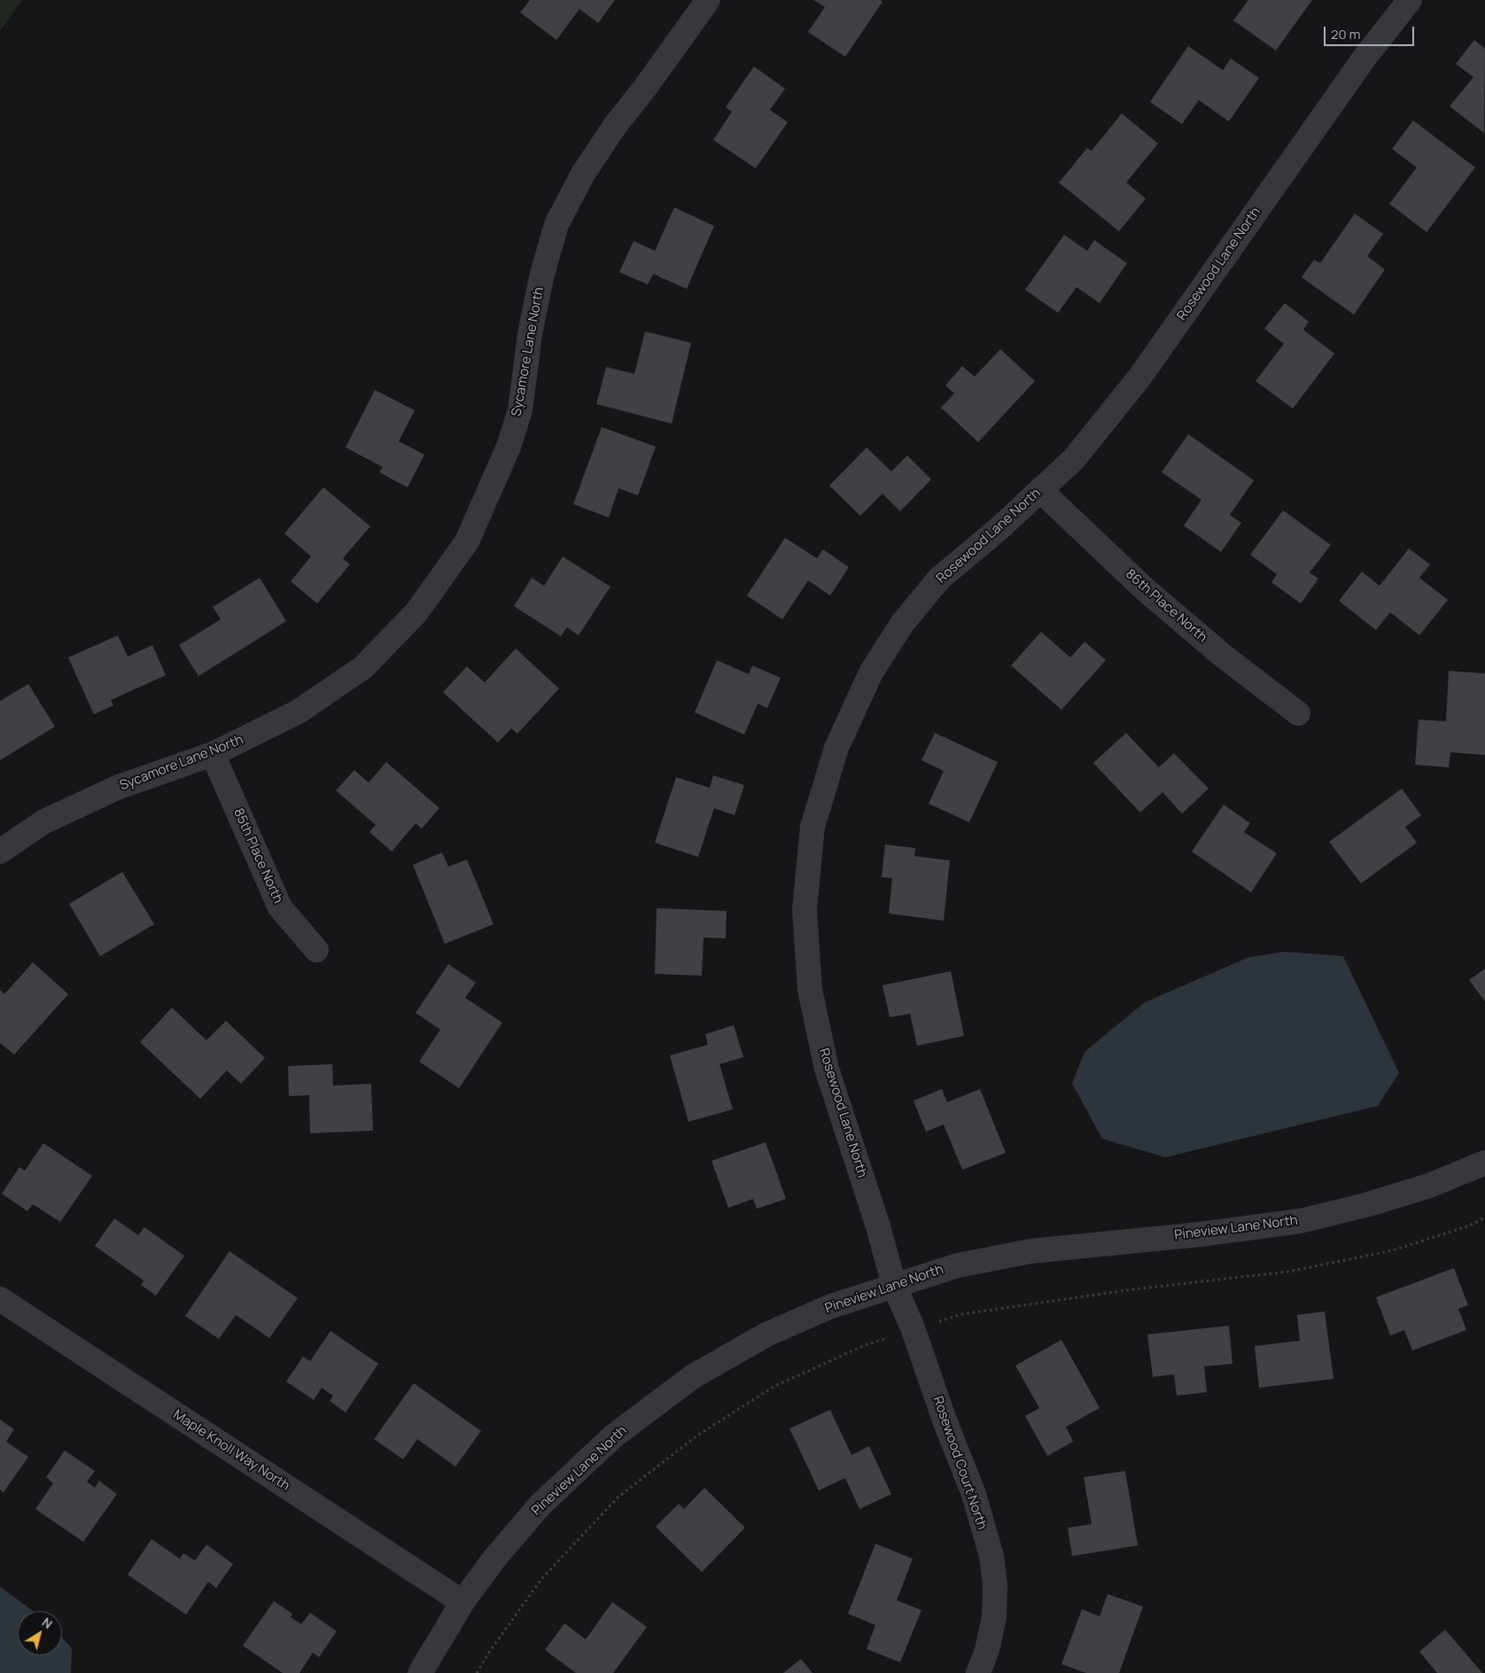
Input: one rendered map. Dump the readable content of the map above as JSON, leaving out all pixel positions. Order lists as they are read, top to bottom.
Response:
{
  "streets": {
    "street": [
      "Rosewood Lane North",
      "Sycamore Lane North",
      "86th Place North",
      "85th Place North",
      "Pineview Lane North",
      "Maple Knoll Way North",
      "Rosewood Court North"
    ]
  },
  "crossings": [
    ["Rosewood Lane North", "86th Place North"],
    ["Rosewood Lane North", "Pineview Lane North"],
    ["Rosewood Lane North", "Rosewood Court North"],
    ["Sycamore Lane North", "85th Place North"],
    ["Pineview Lane North", "Maple Knoll Way North"],
    ["Pineview Lane North", "Rosewood Court North"]
  ],
  "scale_bar": "20 m",
  "north": "top right"
}
